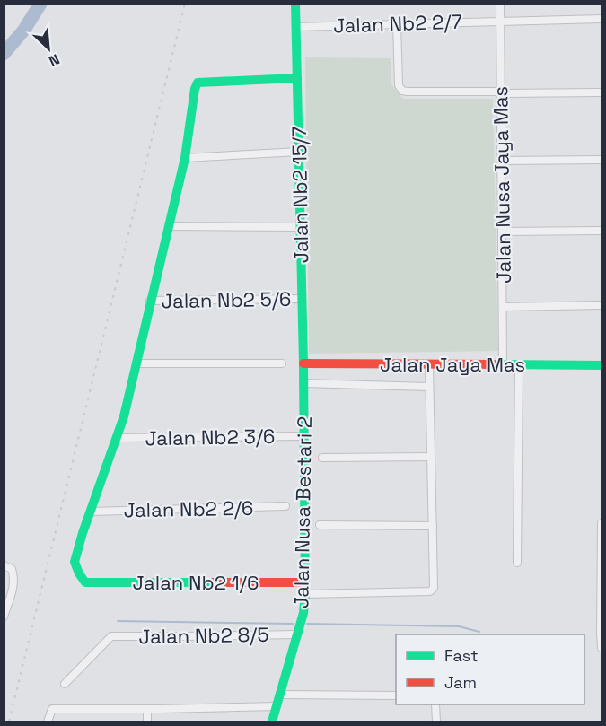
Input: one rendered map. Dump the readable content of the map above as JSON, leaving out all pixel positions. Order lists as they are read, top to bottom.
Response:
{
  "streets": {
    "street": [
      "Jalan Nb2 2/7",
      "Jalan Nusa Jaya Mas",
      "Jalan Nb2 15/7",
      "Jalan Nb2 5/6",
      "Jalan Jaya Mas",
      "Jalan Nb2 3/6",
      "Jalan Nb2 2/6",
      "Jalan Nusa Bestari 2",
      "Jalan Nb2 1/6",
      "Jalan Nb2 8/5"
    ]
  },
  "crossings": [
    ["Jalan Nb2 2/7", "Jalan Nusa Jaya Mas"],
    ["Jalan Nb2 2/7", "Jalan Nb2 15/7"],
    ["Jalan Nusa Jaya Mas", "Jalan Jaya Mas"],
    ["Jalan Nb2 15/7", "Jalan Nb2 5/6"],
    ["Jalan Nb2 15/7", "Jalan Jaya Mas"],
    ["Jalan Nb2 15/7", "Jalan Nusa Bestari 2"],
    ["Jalan Jaya Mas", "Jalan Nusa Bestari 2"],
    ["Jalan Nb2 3/6", "Jalan Nusa Bestari 2"],
    ["Jalan Nb2 2/6", "Jalan Nb2 1/6"],
    ["Jalan Nusa Bestari 2", "Jalan Nb2 1/6"],
    ["Jalan Nusa Bestari 2", "Jalan Nb2 8/5"]
  ],
  "legend": ["Fast", "Jam"],
  "north": "bottom right"
}
